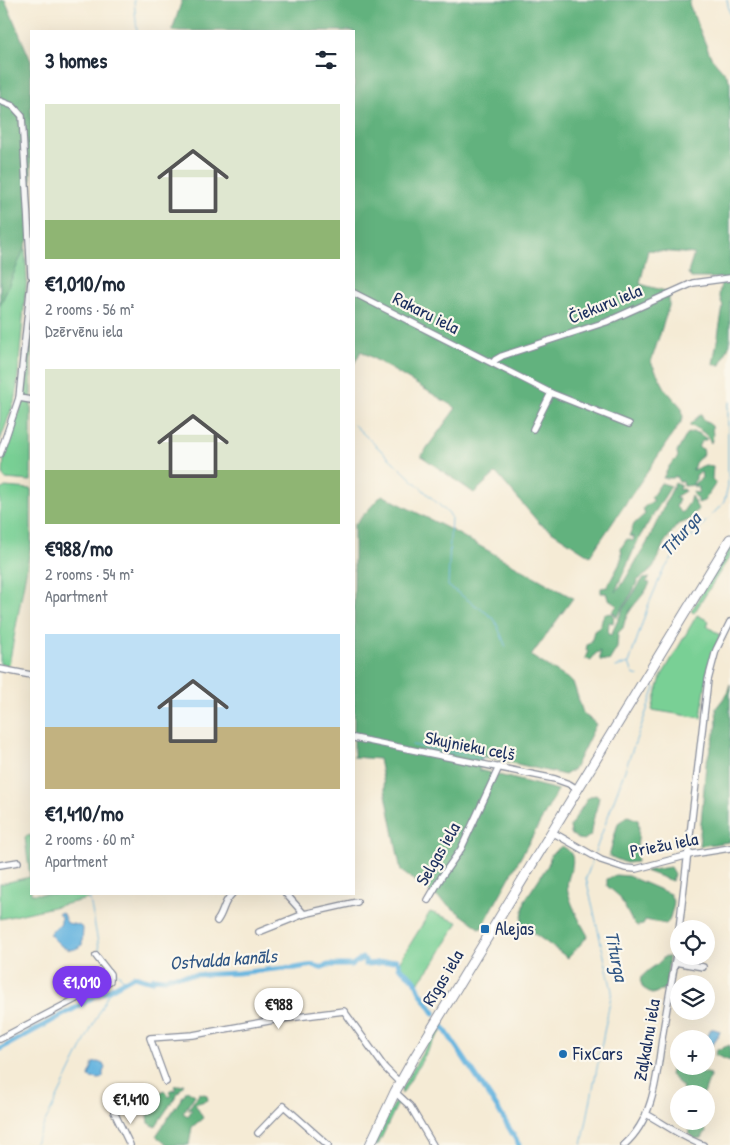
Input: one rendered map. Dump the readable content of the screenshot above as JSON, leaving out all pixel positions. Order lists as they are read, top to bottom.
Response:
{
  "streets": {
    "main road": ["Rīgas iela"],
    "street": [
      "Čiekuru iela",
      "Rakaru iela",
      "Skujnieku ceļš",
      "Priežu iela",
      "Selgas iela",
      "Zaļkalnu iela"
    ]
  },
  "crossings": [
    ["Čiekuru iela", "Rakaru iela"],
    ["Skujnieku ceļš", "Selgas iela"],
    ["Skujnieku ceļš", "Rīgas iela"],
    ["Priežu iela", "Rīgas iela"]
  ],
  "water": ["Titurga", "Ostvalda kanāls"],
  "places": {
    "transit": ["Alejas"],
    "other": ["FixCars"]
  },
  "page": {
    "heading": "3 homes",
    "list": [
      {
        "name": "€1,010/mo",
        "note": "2 rooms · 56 m² · Dzērvēnu iela"
      },
      {
        "name": "€988/mo",
        "note": "2 rooms · 54 m² · Apartment"
      },
      {
        "name": "€1,410/mo",
        "note": "2 rooms · 60 m² · Apartment"
      }
    ],
    "map_buttons": ["+", "−"],
    "price": ["€1,010", "€988", "€1,410"]
  }
}
